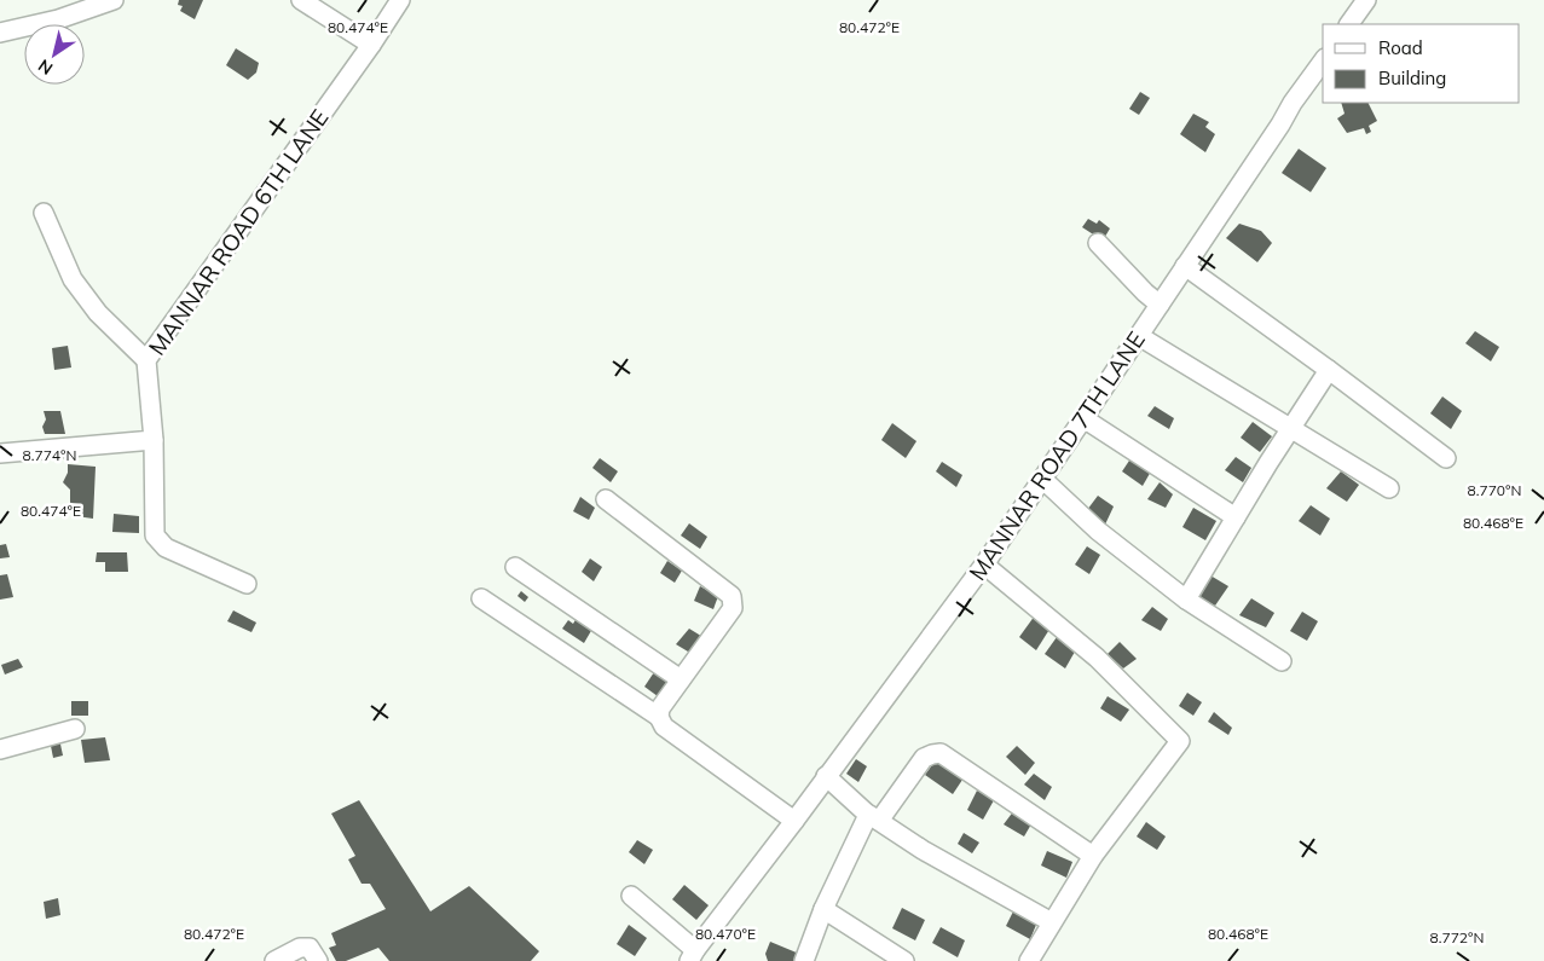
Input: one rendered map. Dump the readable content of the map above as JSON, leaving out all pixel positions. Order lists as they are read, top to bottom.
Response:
{
  "streets": {
    "street": ["MANNAR ROAD 6TH LANE", "MANNAR ROAD 7TH LANE"]
  },
  "legend": ["Road", "Building"],
  "north": "bottom left",
  "coordinates": [
    "80.474°E",
    "80.472°E",
    "8.774°N",
    "8.770°N",
    "80.468°E",
    "80.470°E",
    "8.772°N"
  ]
}
